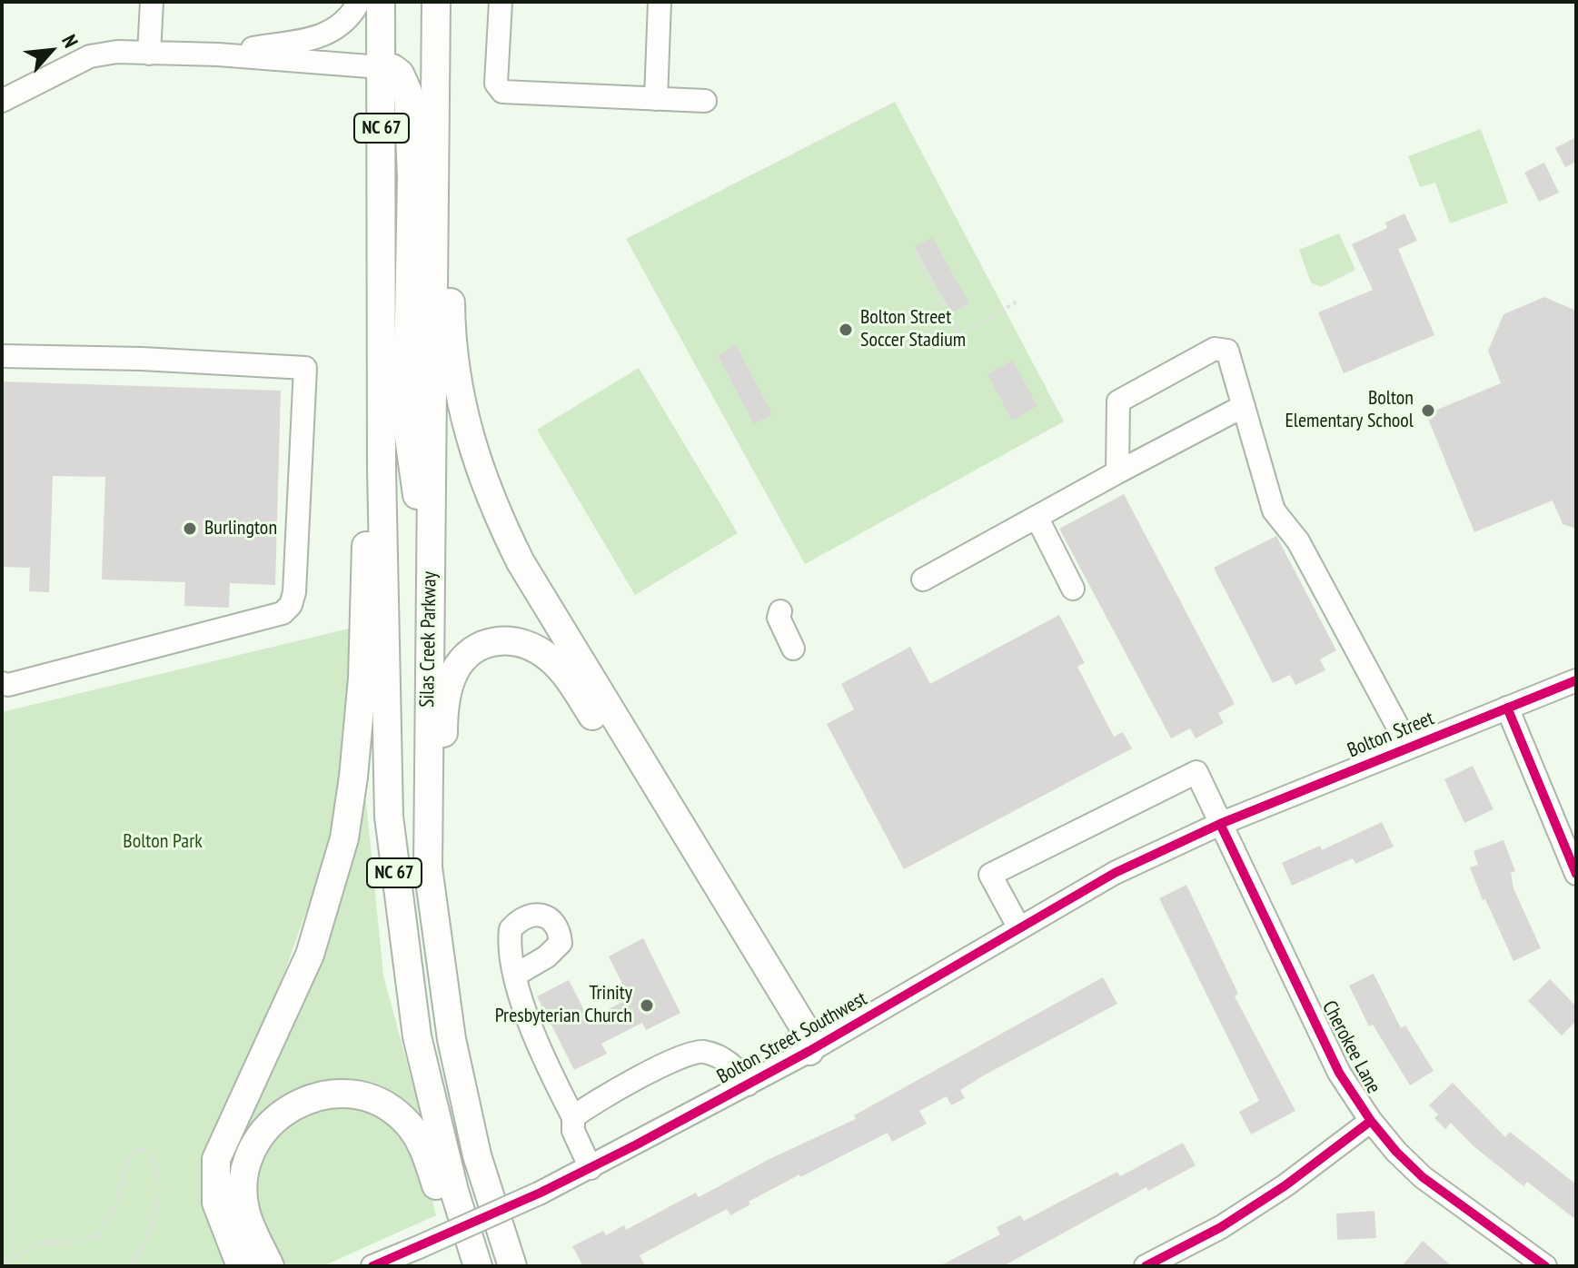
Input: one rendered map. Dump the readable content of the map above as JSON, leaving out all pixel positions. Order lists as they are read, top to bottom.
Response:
{
  "streets": {
    "main road": ["NC 67", "Silas Creek Parkway"],
    "street": ["Bolton Street", "Bolton Street Southwest", "Cherokee Lane"]
  },
  "crossings": [
    ["Bolton Street", "Bolton Street Southwest"],
    ["Bolton Street", "Cherokee Lane"],
    ["Bolton Street Southwest", "Cherokee Lane"]
  ],
  "parks": ["Bolton Park"],
  "places": [
    "Bolton Street Soccer Stadium",
    "Bolton Elementary School",
    "Burlington",
    "Trinity Presbyterian Church"
  ],
  "north": "top right"
}
